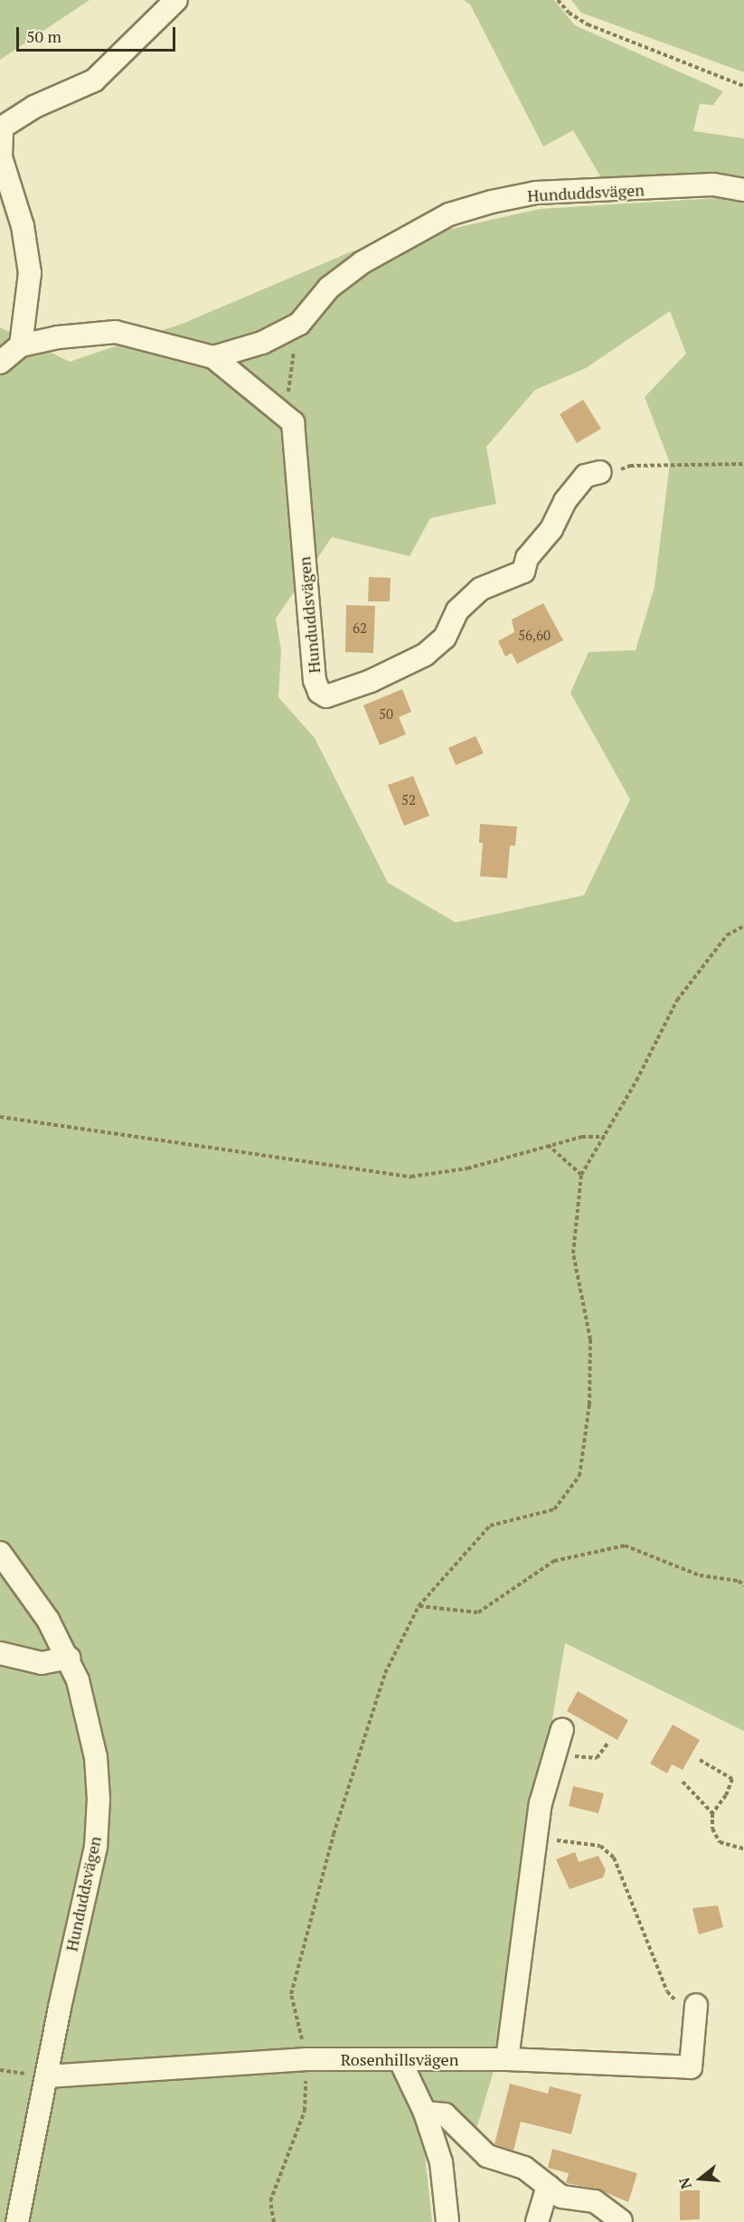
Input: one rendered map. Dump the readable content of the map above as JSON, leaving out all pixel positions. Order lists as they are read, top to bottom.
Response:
{
  "streets": {
    "street": ["Hunduddsvägen", "Rosenhillsvägen"]
  },
  "crossings": [
    ["Hunduddsvägen", "Rosenhillsvägen"]
  ],
  "house_numbers": [
    "62",
    "56,60",
    "50",
    "52"
  ],
  "scale_bar": "50 m",
  "north": "left"
}
